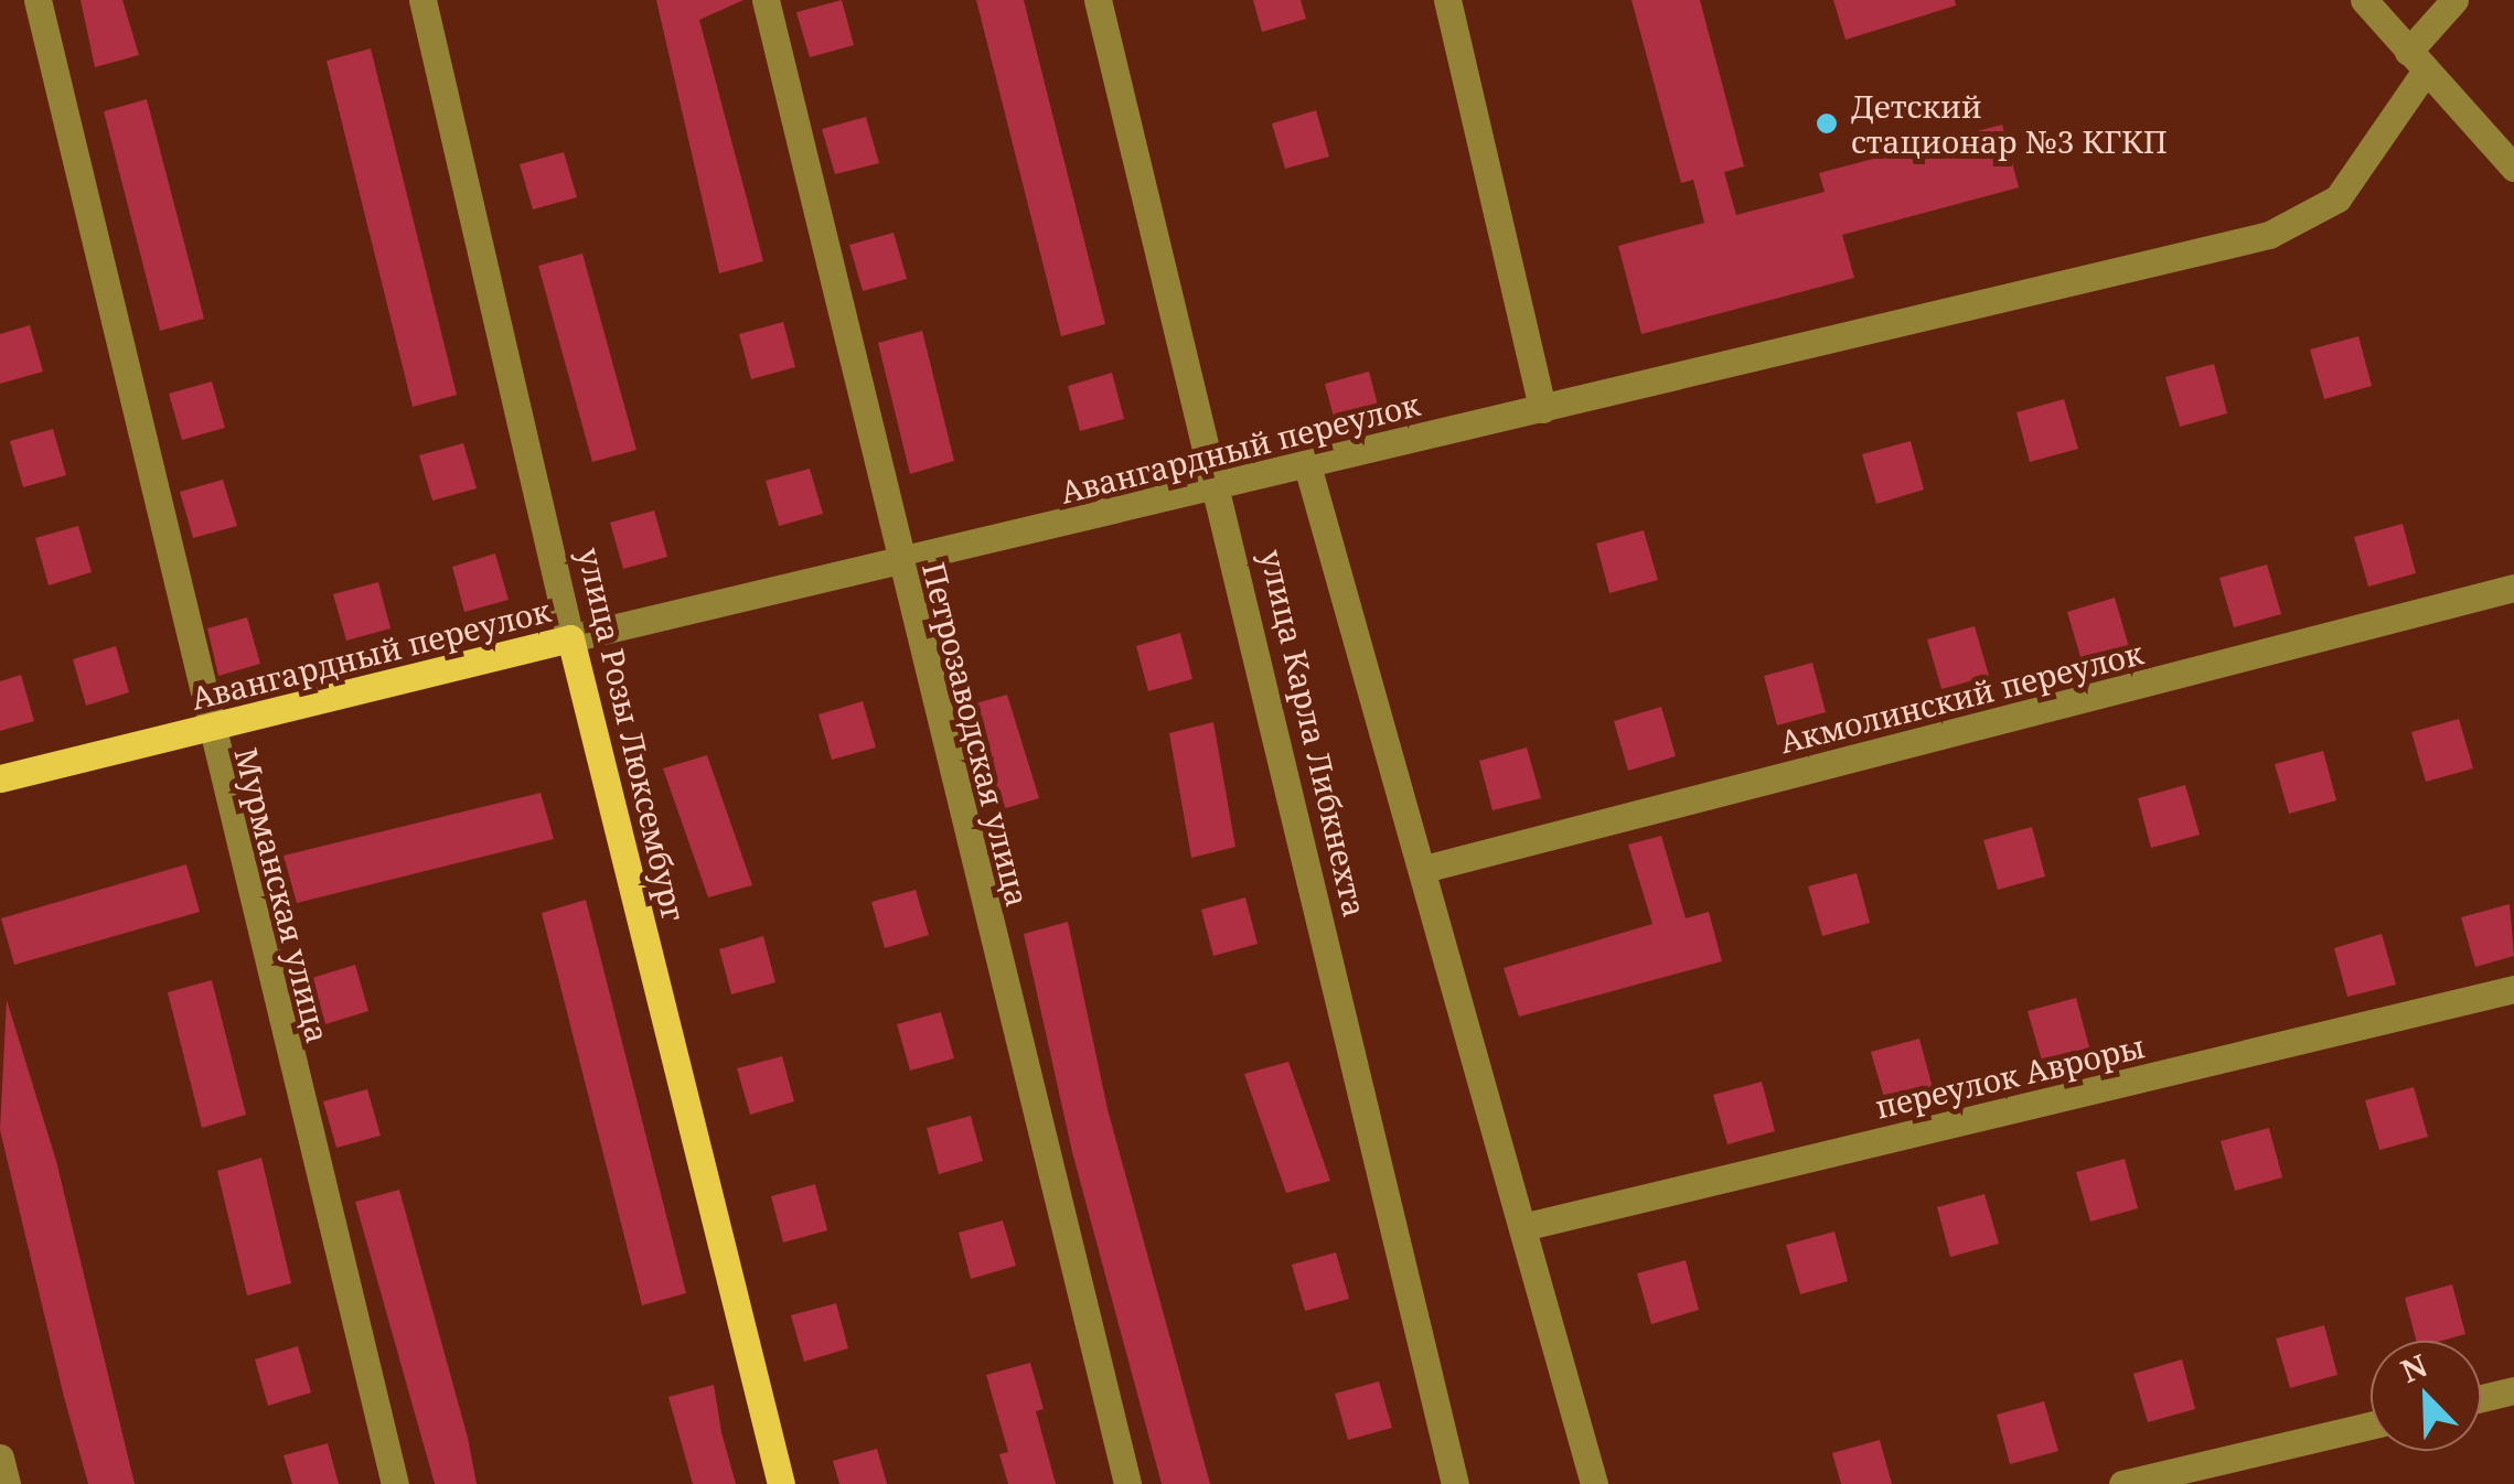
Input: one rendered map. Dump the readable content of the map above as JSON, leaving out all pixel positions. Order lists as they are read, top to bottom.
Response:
{
  "streets": {
    "main road": ["Авангардный переулок", "улица Розы Люксембург"],
    "street": [
      "Акмолинский переулок",
      "улица Карла Либкнехта",
      "Петрозаводская улица",
      "Мурманская улица",
      "переулок Авроры"
    ]
  },
  "crossings": [
    ["Авангардный переулок", "улица Карла Либкнехта"],
    ["Авангардный переулок", "улица Розы Люксембург"],
    ["Авангардный переулок", "Петрозаводская улица"],
    ["Авангардный переулок", "Мурманская улица"]
  ],
  "places": ["Детский стационар №3 КГКП"],
  "north": "top left"
}
